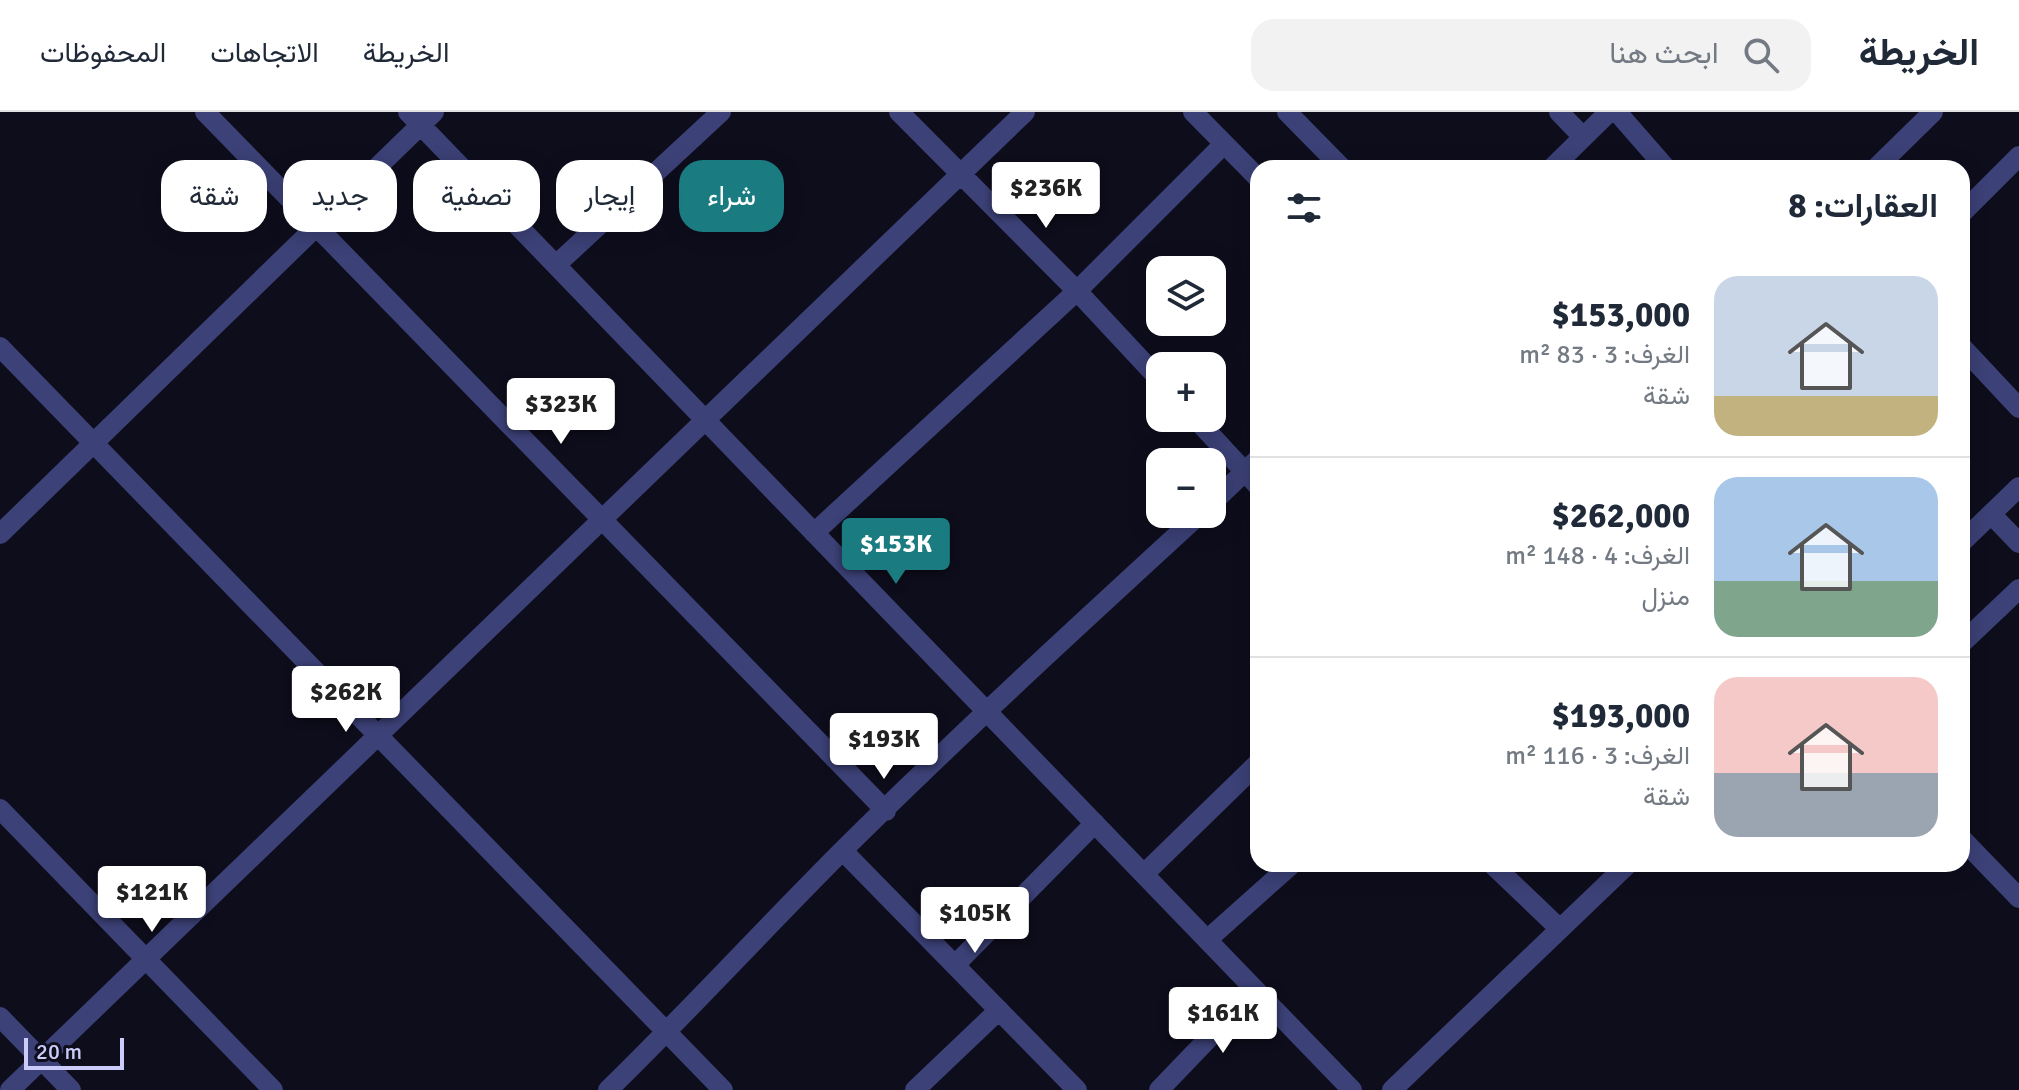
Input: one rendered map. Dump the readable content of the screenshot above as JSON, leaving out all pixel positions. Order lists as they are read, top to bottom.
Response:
{
  "scale_bar": "20 m",
  "page": {
    "header": "الخريطة",
    "search": "ابحث هنا",
    "nav": ["الخريطة", "الاتجاهات", "المحفوظات"],
    "chip": [
      "شراء",
      "إيجار",
      "تصفية",
      "جديد",
      "شقة"
    ],
    "heading": "العقارات: 8",
    "price": [
      "$236K",
      "$323K",
      "$153K",
      "$262K",
      "$193K",
      "$121K",
      "$105K",
      "$161K"
    ],
    "map_buttons": ["+", "−"],
    "list": [
      {
        "name": "$153,000",
        "note": "الغرف: 3 · 83 m² · شقة"
      },
      {
        "name": "$262,000",
        "note": "الغرف: 4 · 148 m² · منزل"
      },
      {
        "name": "$193,000",
        "note": "الغرف: 3 · 116 m² · شقة"
      }
    ],
    "scale": "20 m"
  }
}
